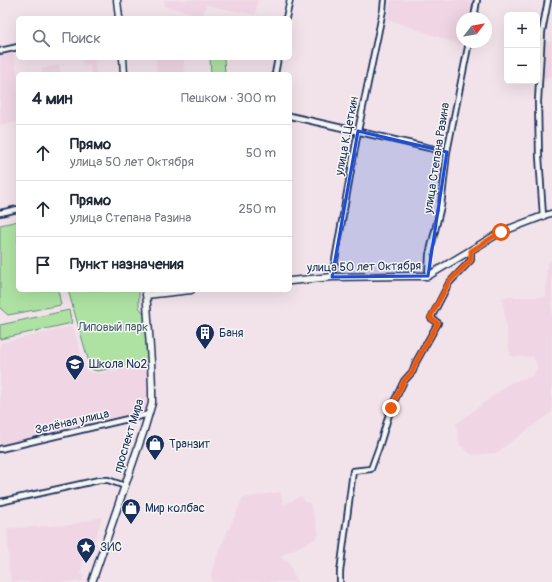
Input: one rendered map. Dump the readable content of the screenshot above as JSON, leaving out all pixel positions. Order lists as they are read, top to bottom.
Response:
{
  "streets": {
    "main road": ["улица 50 лет Октября", "проспект Мира"],
    "street": ["улица К.Цеткин", "улица Степана Разина", "Зелёная улица"]
  },
  "crossings": [
    ["улица К.Цеткин", "улица 50 лет Октября"],
    ["улица Степана Разина", "улица 50 лет Октября"],
    ["Зелёная улица", "проспект Мира"]
  ],
  "parks": ["Липовый парк"],
  "places": {
    "building": ["Баня"],
    "school or university": ["Школа №2"],
    "shop": ["Транзит", "Мир колбас"],
    "place": ["ЗИС"]
  },
  "north": "top right",
  "page": {
    "map_buttons": ["+", "−"],
    "search": "Поиск",
    "heading": ["4 мин", "Пешком · 300 m"],
    "list": [
      ["Прямо", "улица 50 лет Октября", "50 m"],
      ["Прямо", "улица Степана Разина", "250 m"],
      "Пункт назначения"
    ]
  }
}
